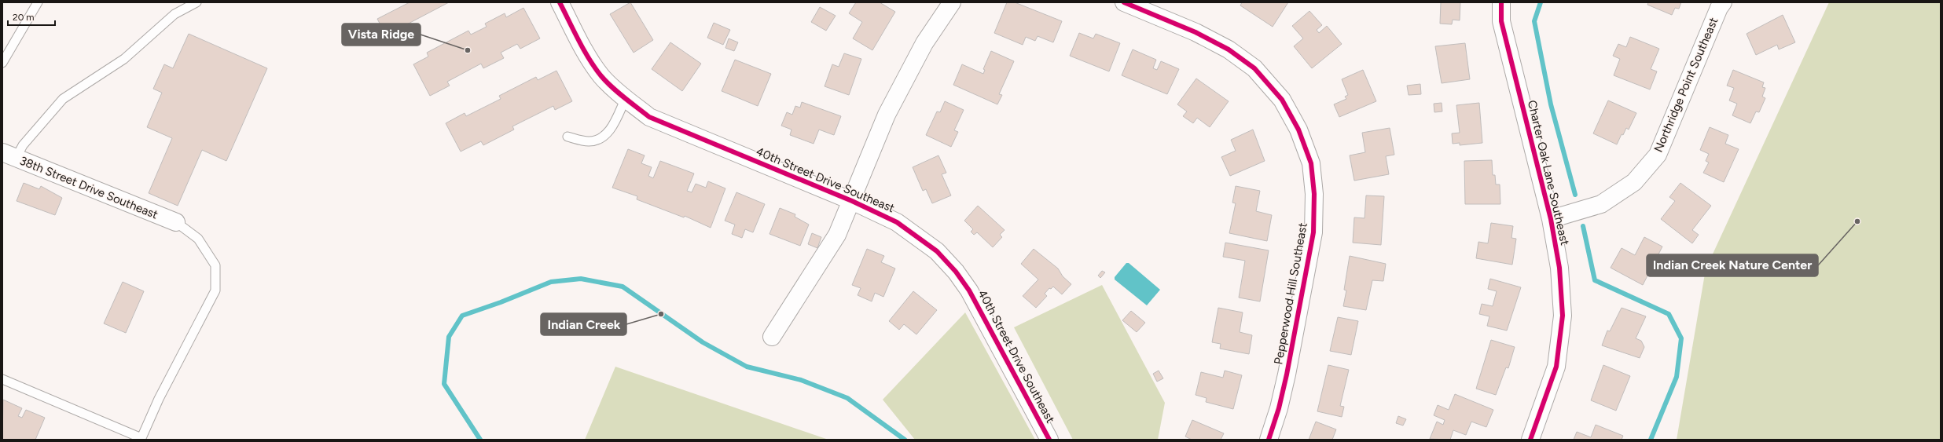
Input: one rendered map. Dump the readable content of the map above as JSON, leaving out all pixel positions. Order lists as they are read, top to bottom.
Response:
{
  "streets": {
    "street": [
      "Northridge Point Southeast",
      "Charter Oak Lane Southeast",
      "40th Street Drive Southeast",
      "38th Street Drive Southeast",
      "Pepperwood Hill Southeast"
    ]
  },
  "crossings": [
    ["Northridge Point Southeast", "Charter Oak Lane Southeast"]
  ],
  "places": ["Vista Ridge", "Indian Creek Nature Center", "Indian Creek"],
  "scale_bar": "20 m"
}
